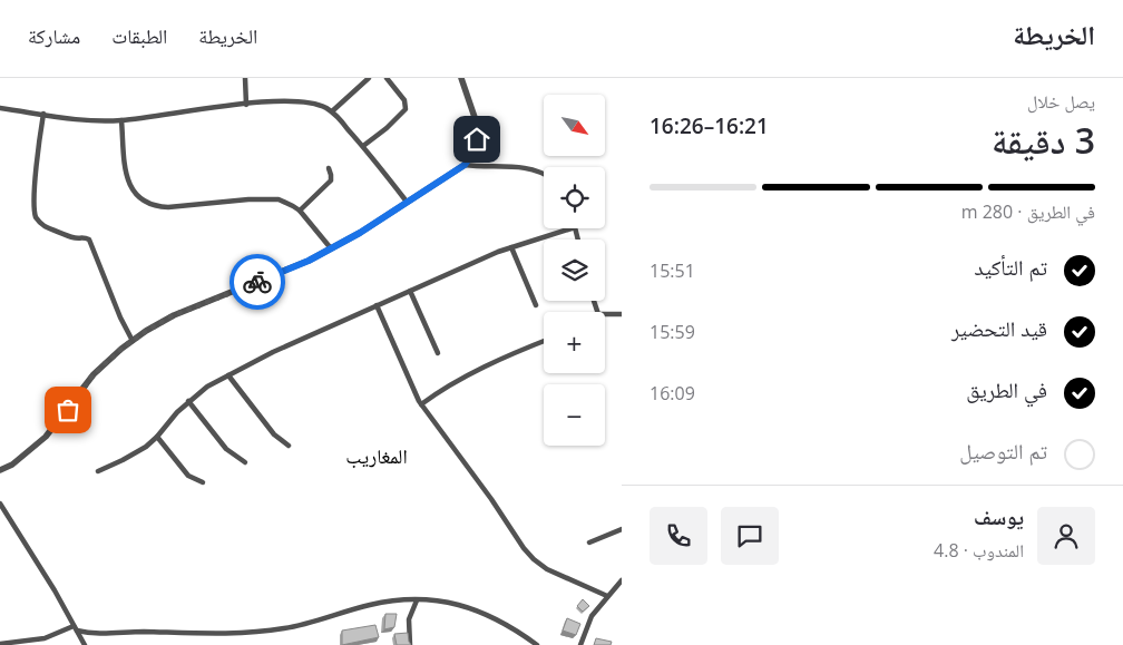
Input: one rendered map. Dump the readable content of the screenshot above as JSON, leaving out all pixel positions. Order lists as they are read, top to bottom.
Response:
{
  "districts": ["المغاريب"],
  "north": "bottom right",
  "page": {
    "header": "الخريطة",
    "nav": ["الخريطة", "الطبقات", "مشاركة"],
    "heading": ["3 دقيقة", "يصل خلال", "16:21–16:26"],
    "panel": ["يوسف", "المندوب · 4.8"],
    "map_buttons": ["+", "−"],
    "bar": "في الطريق · 280 m",
    "list": [
      ["تم التأكيد", "15:51"],
      ["قيد التحضير", "15:59"],
      ["في الطريق", "16:09"],
      "تم التوصيل"
    ]
  }
}
